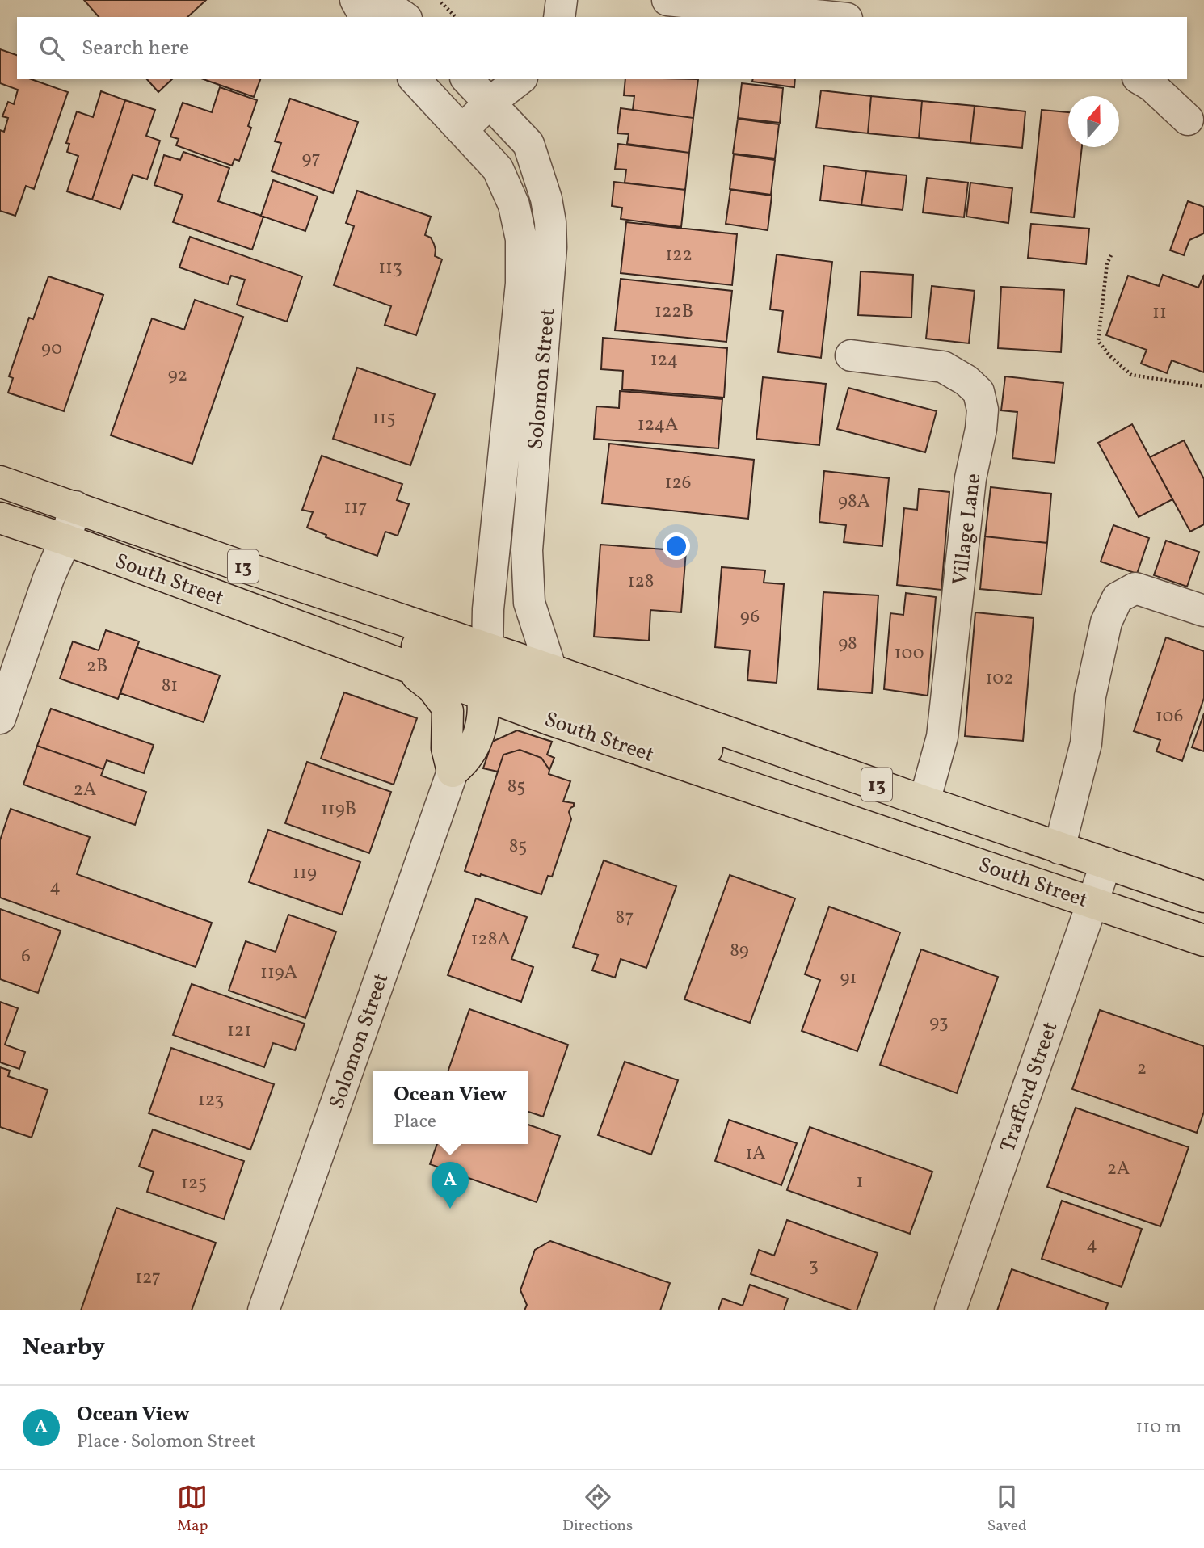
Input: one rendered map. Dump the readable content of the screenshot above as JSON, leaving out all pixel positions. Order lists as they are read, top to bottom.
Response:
{
  "streets": {
    "main road": ["13", "South Street"],
    "street": ["Solomon Street", "Village Lane", "Trafford Street"]
  },
  "crossings": [
    ["Solomon Street", "South Street"],
    ["Village Lane", "South Street"],
    ["South Street", "Trafford Street"]
  ],
  "house_numbers": [
    "97",
    "122",
    "113",
    "122B",
    "11",
    "90",
    "124",
    "92",
    "115",
    "124A",
    "126",
    "98A",
    "117",
    "128",
    "96",
    "98",
    "100",
    "2B",
    "102",
    "81",
    "106",
    "85",
    "2A",
    "119B",
    "85",
    "119",
    "4",
    "87",
    "128A",
    "89",
    "6",
    "119A",
    "91",
    "93",
    "121",
    "2",
    "123",
    "1A",
    "2A",
    "1",
    "125",
    "4",
    "3",
    "127"
  ],
  "north": "top",
  "page": {
    "search": "Search here",
    "popup": ["Ocean View", "Place"],
    "pins": "A",
    "heading": "Nearby",
    "list": [
      {
        "mark": "A",
        "name": "Ocean View",
        "note": "Place · Solomon Street",
        "value": "110 m"
      }
    ],
    "nav": ["Map", "Directions", "Saved"]
  }
}
